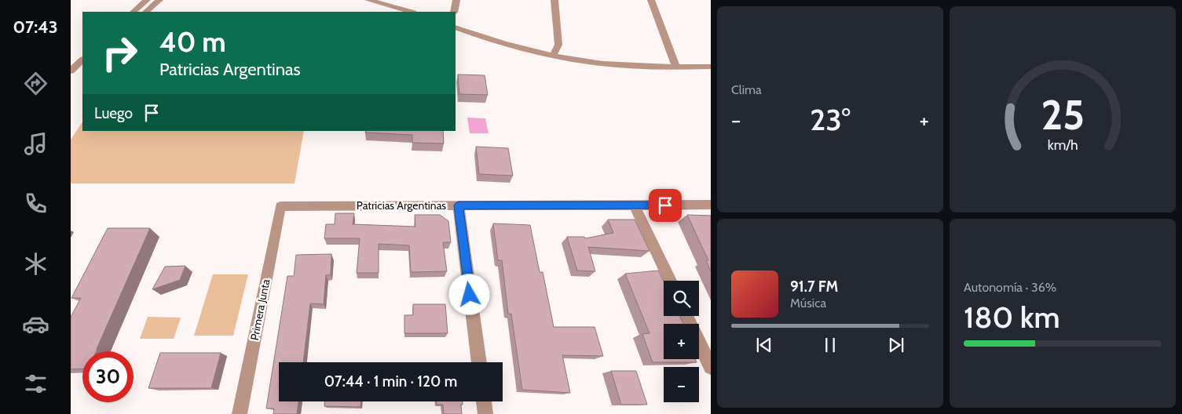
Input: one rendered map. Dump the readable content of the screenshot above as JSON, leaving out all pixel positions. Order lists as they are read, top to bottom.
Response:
{
  "streets": {
    "street": ["Patricias Argentinas", "Primera Junta"]
  },
  "crossings": [
    ["Patricias Argentinas", "Primera Junta"]
  ],
  "page": {
    "tabs": "07:43",
    "tile": [
      "Clima",
      ["Autonomía · 36%", "180 km"]
    ],
    "turn": ["40 m", "Patricias Argentinas"],
    "then": "Luego",
    "heat": ["−", "23°", "+"],
    "song": ["91.7 FM", "Música"],
    "map_buttons": ["+", "−"],
    "limit": "30",
    "trip": "07:44 · 1 min · 120 m",
    "gauge": ["25", "km/h"]
  }
}
